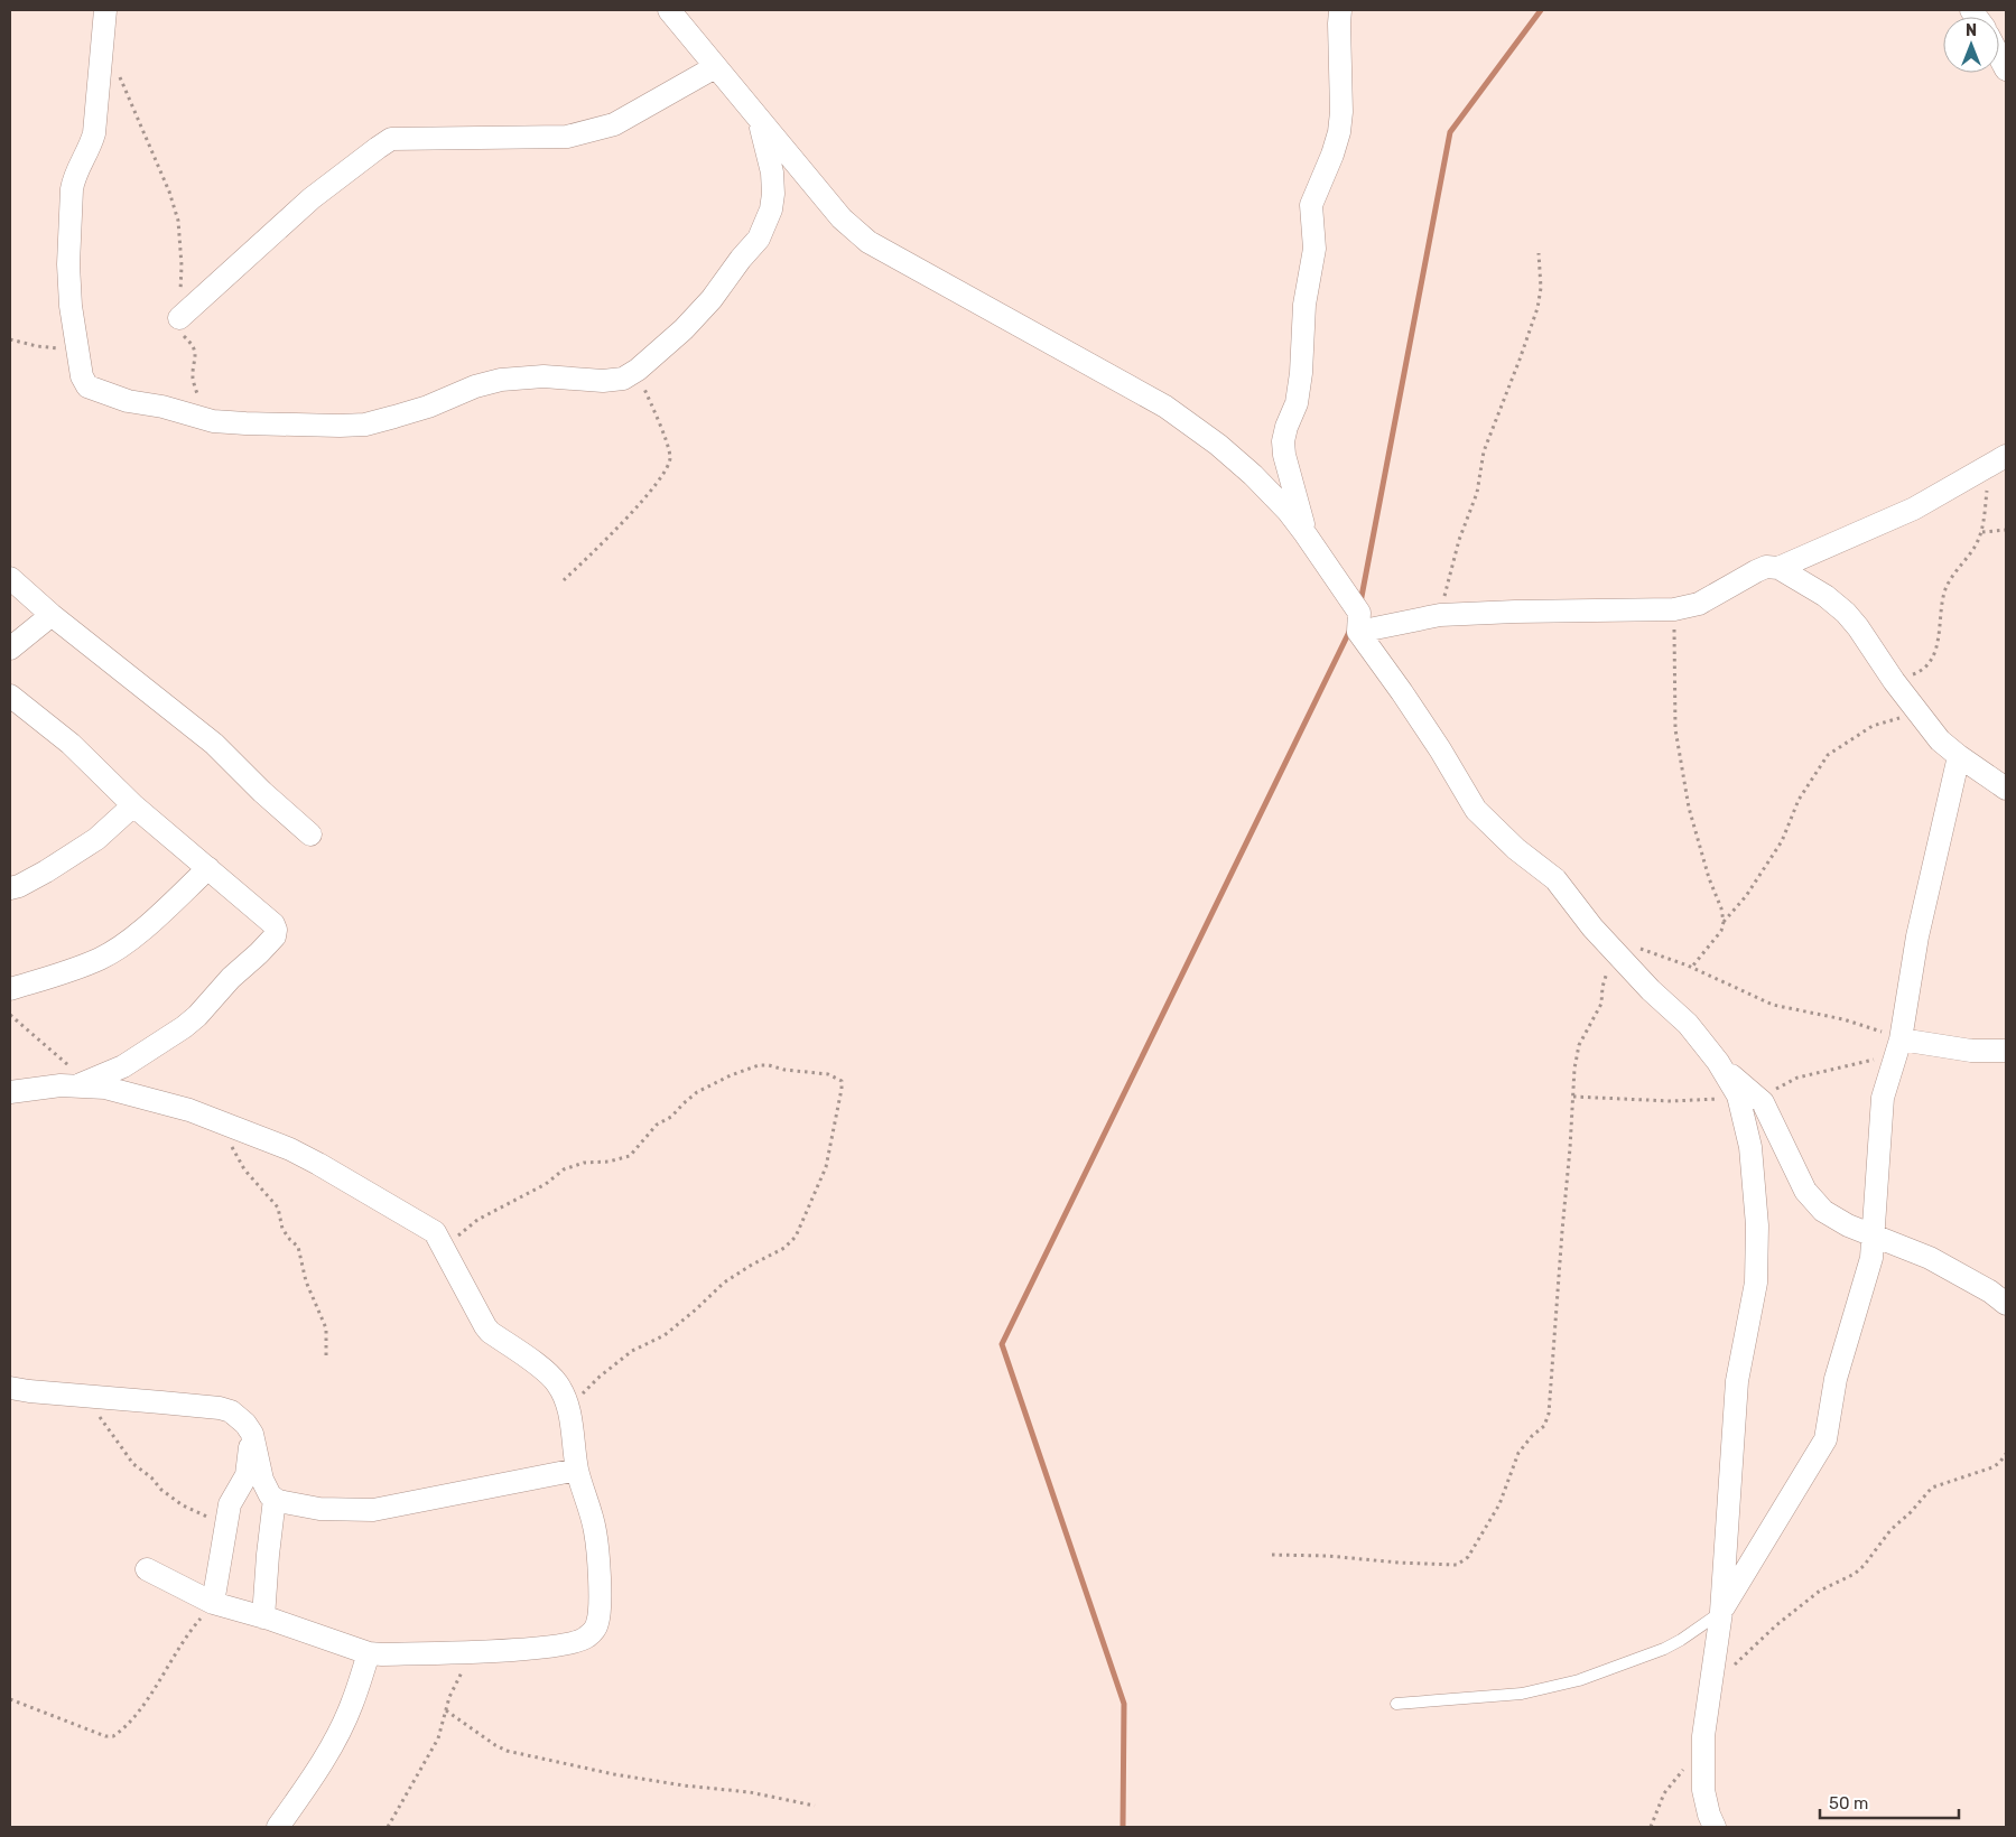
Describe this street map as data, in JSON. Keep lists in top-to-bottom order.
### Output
{
  "scale_bar": "50 m",
  "north": "top"
}
